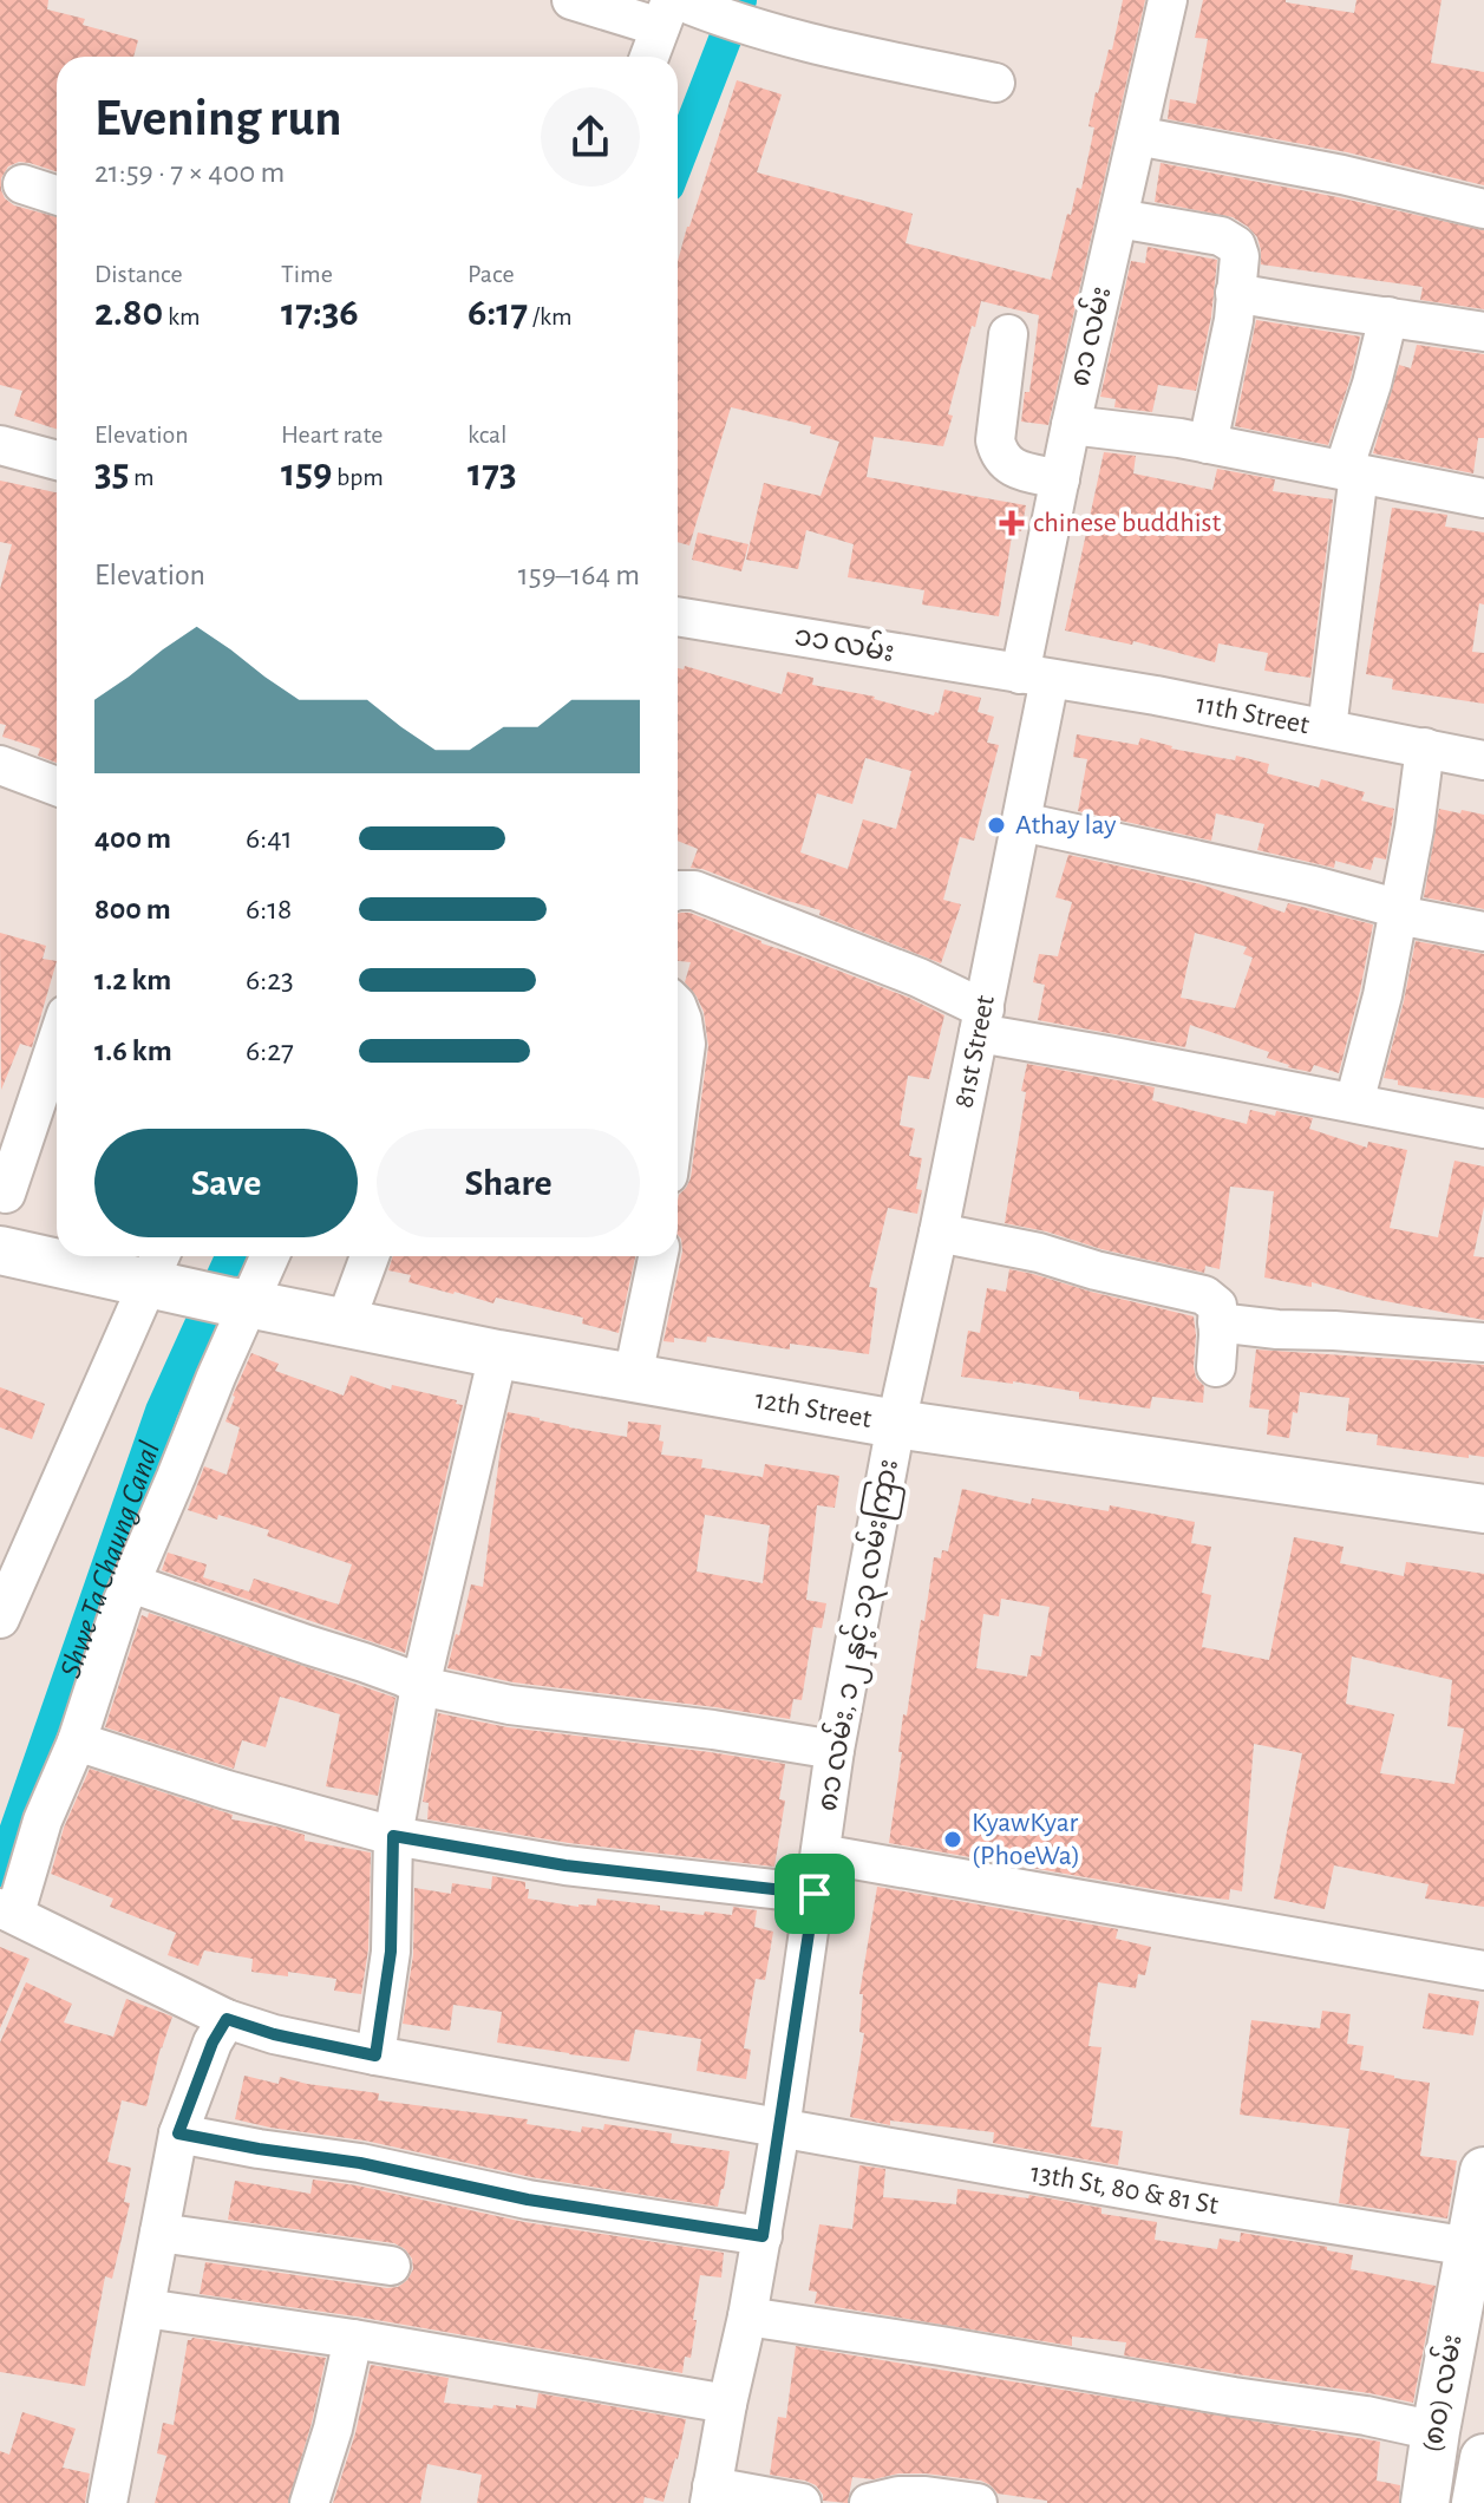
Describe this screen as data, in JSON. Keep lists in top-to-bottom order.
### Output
{
  "streets": {
    "main road": ["12th Street", "(၈၀) လမ်း"],
    "street": [
      "၈၁ လမ်း",
      "၁၁ လမ်း",
      "11th Street",
      "81st Street",
      "၈၁ လမ်း, ၁၂ နှင့် ၁၃ လမ်းကြား",
      "13th St, 80 & 81 St"
    ]
  },
  "crossings": [
    ["၈၁ လမ်း", "၁၁ လမ်း"],
    ["၈၁ လမ်း", "11th Street"],
    ["၈၁ လမ်း", "81st Street"],
    ["၁၁ လမ်း", "11th Street"],
    ["၁၁ လမ်း", "81st Street"],
    ["11th Street", "81st Street"],
    ["81st Street", "12th Street"],
    ["81st Street", "၈၁ လမ်း, ၁၂ နှင့် ၁၃ လမ်းကြား"],
    ["12th Street", "၈၁ လမ်း, ၁၂ နှင့် ၁၃ လမ်းကြား"],
    ["၈၁ လမ်း, ၁၂ နှင့် ၁၃ လမ်းကြား", "13th St, 80 & 81 St"],
    ["13th St, 80 & 81 St", "(၈၀) လမ်း"]
  ],
  "water": ["Shwe Ta Chaung Canal"],
  "places": {
    "health": ["chinese buddhist"],
    "other": ["Athay lay", "KyawKyar (PhoeWa)"]
  },
  "page": {
    "heading": ["Evening run", "21:59 · 7 × 400 m"],
    "stats": [
      ["Distance", "2.80 km"],
      ["Time", "17:36"],
      ["Pace", "6:17 /km"],
      ["Elevation", "35 m"],
      ["Heart rate", "159 bpm"],
      ["kcal", "173"]
    ],
    "chart": ["Elevation", "159–164 m"],
    "list": [
      {
        "name": "400 m",
        "note": "6:41"
      },
      {
        "name": "800 m",
        "note": "6:18"
      },
      {
        "name": "1.2 km",
        "note": "6:23"
      },
      {
        "name": "1.6 km",
        "note": "6:27"
      }
    ],
    "buttons": ["Save", "Share"]
  }
}
